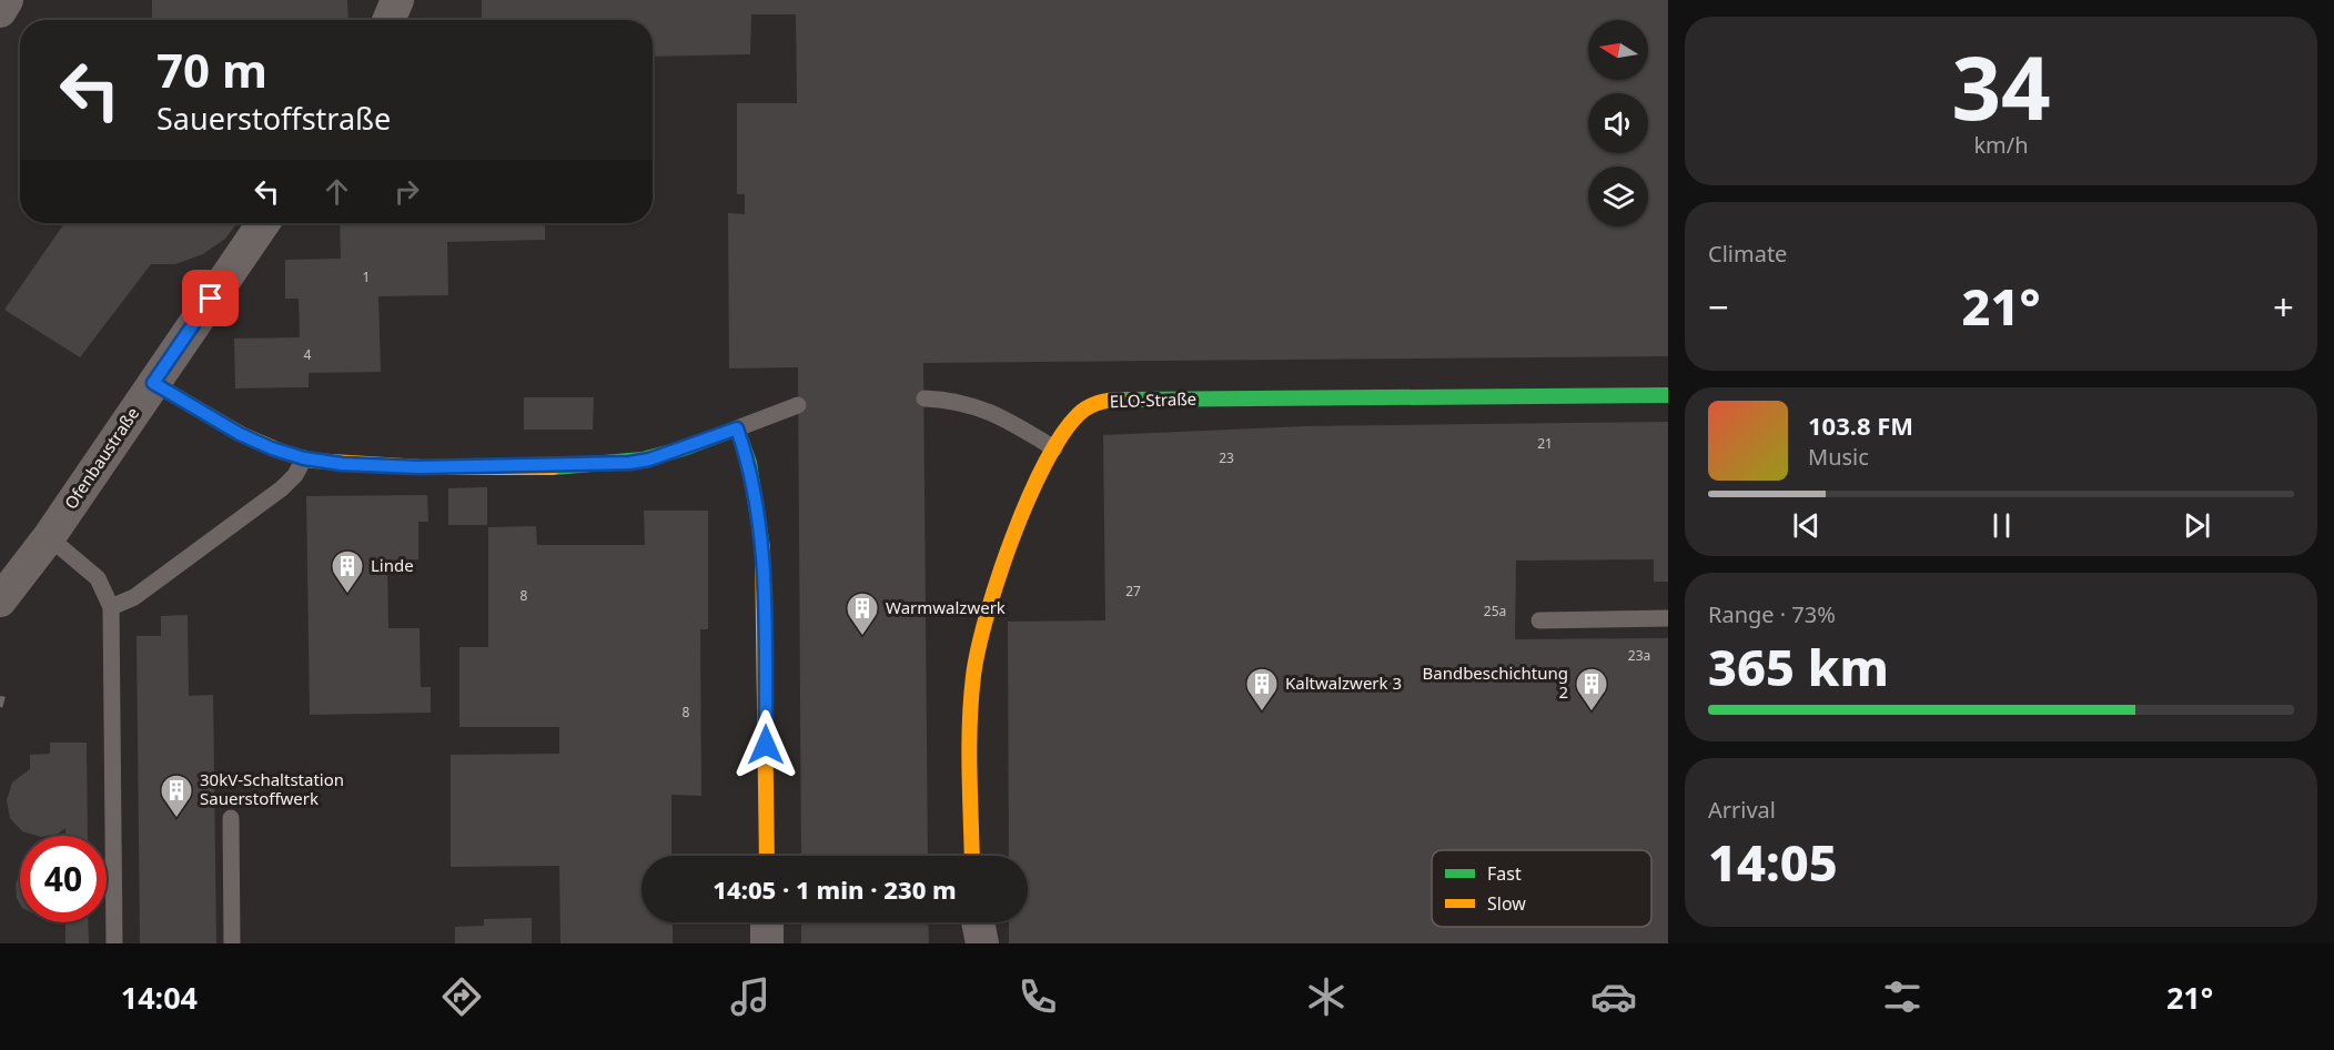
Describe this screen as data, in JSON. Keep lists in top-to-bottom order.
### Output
{
  "streets": {
    "street": ["ELO-Straße", "Ofenbaustraße"]
  },
  "places": {
    "building": [
      "Linde",
      "Warmwalzwerk",
      "Kaltwalzwerk 3",
      "Bandbeschichtung 2",
      "30kV-Schaltstation Sauerstoffwerk"
    ]
  },
  "house_numbers": [
    "1",
    "4",
    "21",
    "23",
    "27",
    "8",
    "25a",
    "23a",
    "8"
  ],
  "legend": ["Fast", "Slow"],
  "north": "left",
  "page": {
    "tile": [
      ["34", "km/h"],
      "Climate",
      ["Range · 73%", "365 km"],
      ["Arrival", "14:05"]
    ],
    "turn": ["70 m", "Sauerstoffstraße"],
    "heat": ["−", "21°", "+"],
    "song": ["103.8 FM", "Music"],
    "limit": "40",
    "trip": "14:05 · 1 min · 230 m",
    "tabs": ["14:04", "21°"]
  }
}
